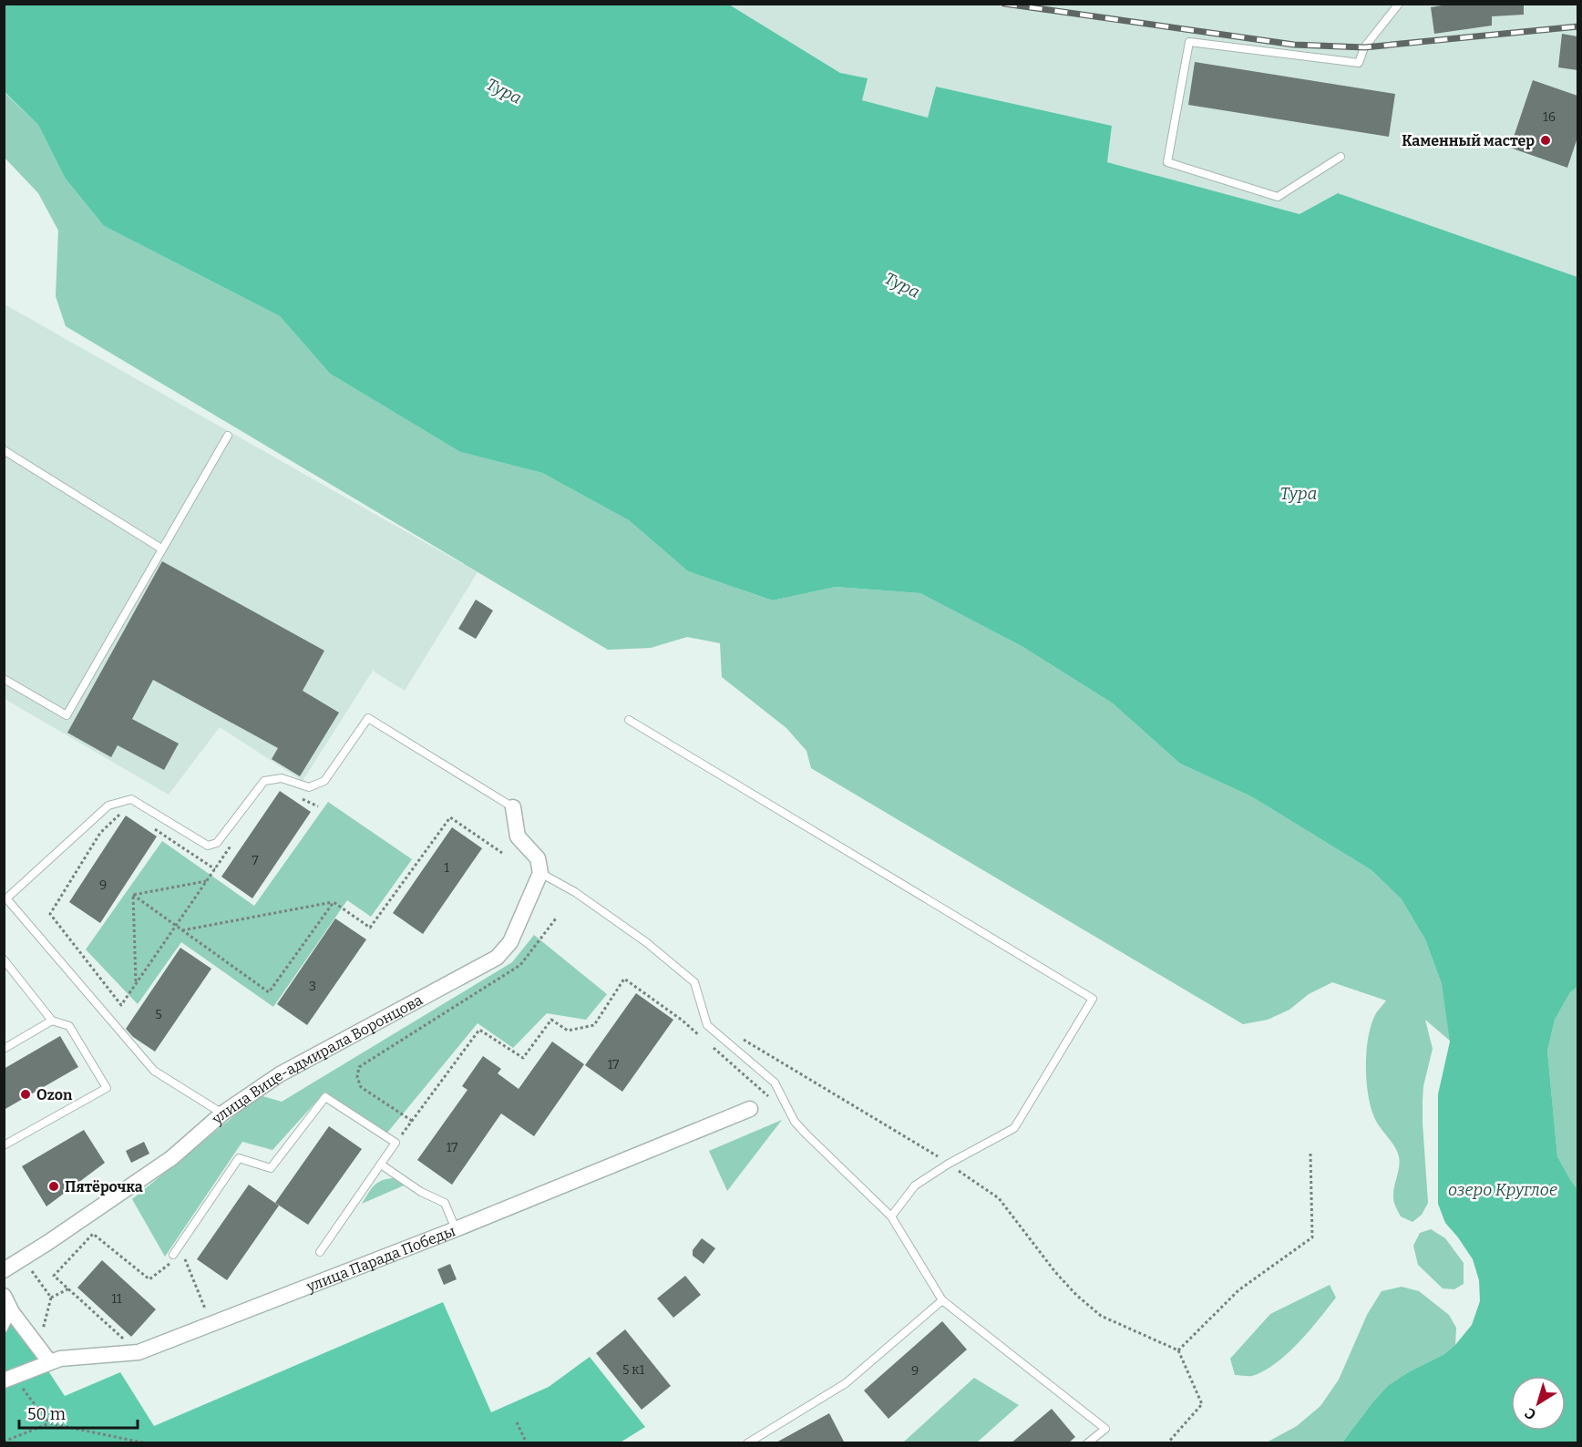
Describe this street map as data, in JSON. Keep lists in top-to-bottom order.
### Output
{
  "streets": {
    "street": ["улица Вице-адмирала Воронцова", "улица Парада Победы"]
  },
  "water": ["Тура", "озеро Круглое"],
  "places": ["Каменный мастер", "Ozon", "Пятёрочка"],
  "house_numbers": [
    "16",
    "7",
    "1",
    "9",
    "3",
    "5",
    "17",
    "17",
    "11",
    "5 к1",
    "9"
  ],
  "scale_bar": "50 m",
  "north": "bottom left"
}
